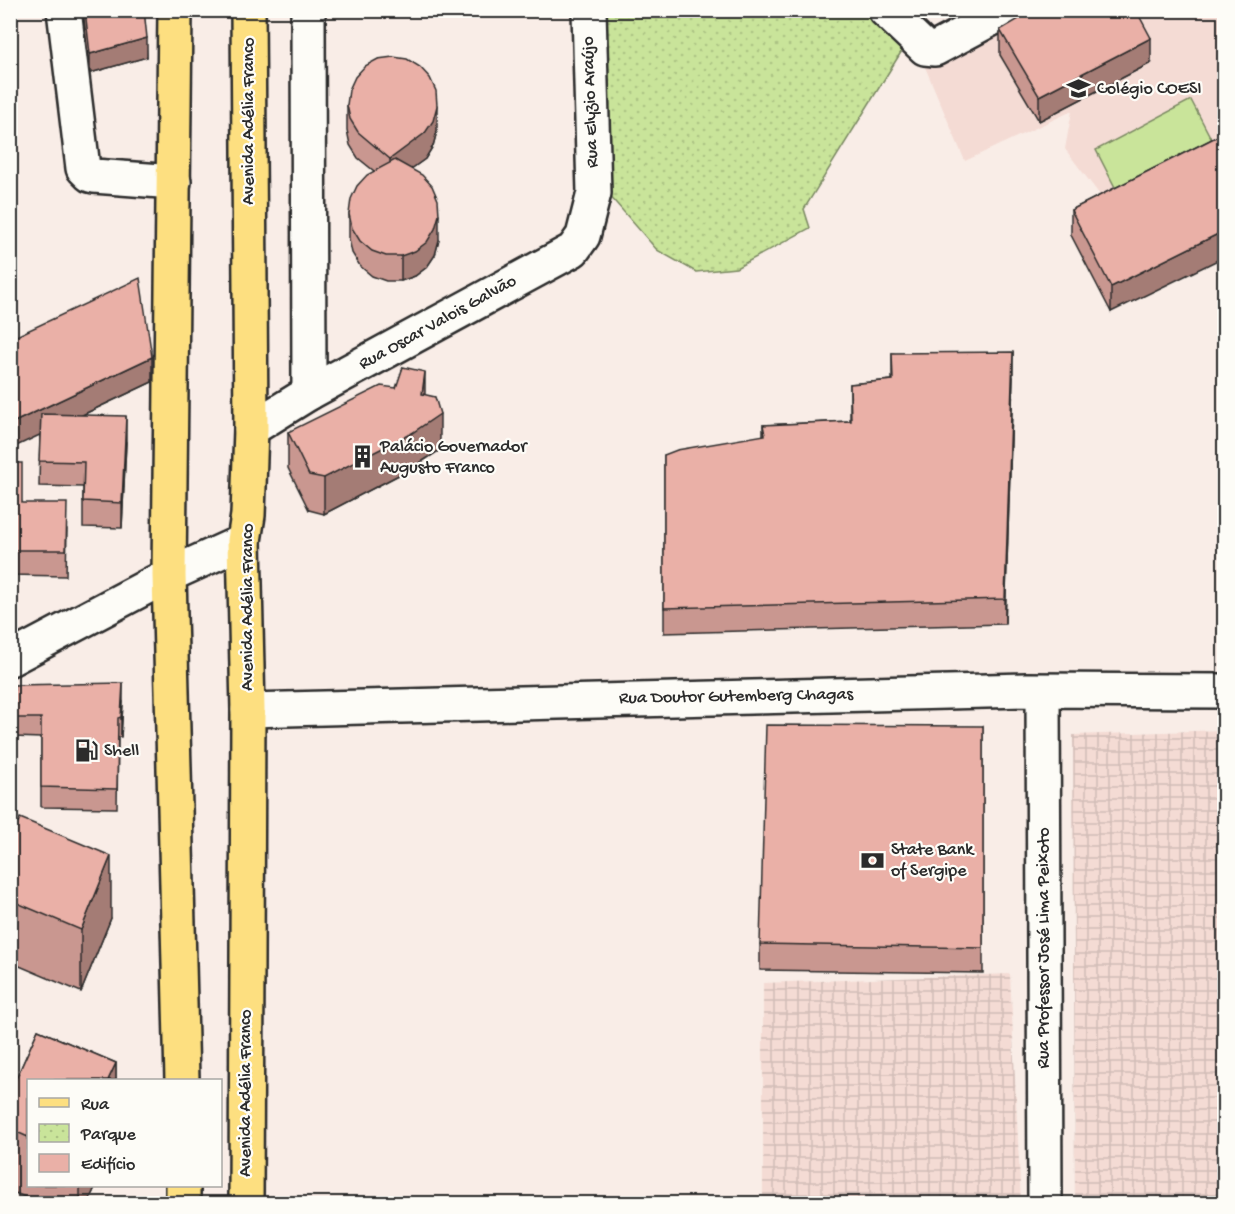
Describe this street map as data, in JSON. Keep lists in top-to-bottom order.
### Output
{
  "streets": {
    "main road": ["Avenida Adélia Franco"],
    "street": [
      "Rua Elyzio Araújo",
      "Rua Oscar Valois Galvão",
      "Rua Doutor Gutemberg Chagas",
      "Rua Professor José Lima Peixoto"
    ]
  },
  "crossings": [
    ["Rua Elyzio Araújo", "Rua Oscar Valois Galvão"],
    ["Avenida Adélia Franco", "Rua Oscar Valois Galvão"],
    ["Avenida Adélia Franco", "Rua Doutor Gutemberg Chagas"],
    ["Rua Doutor Gutemberg Chagas", "Rua Professor José Lima Peixoto"]
  ],
  "places": {
    "school or university": ["Colégio COESI"],
    "building": ["Palácio Governador Augusto Franco"],
    "fuel station": ["Shell"],
    "bank": ["State Bank of Sergipe"]
  },
  "legend": ["Rua", "Parque", "Edifício"]
}
